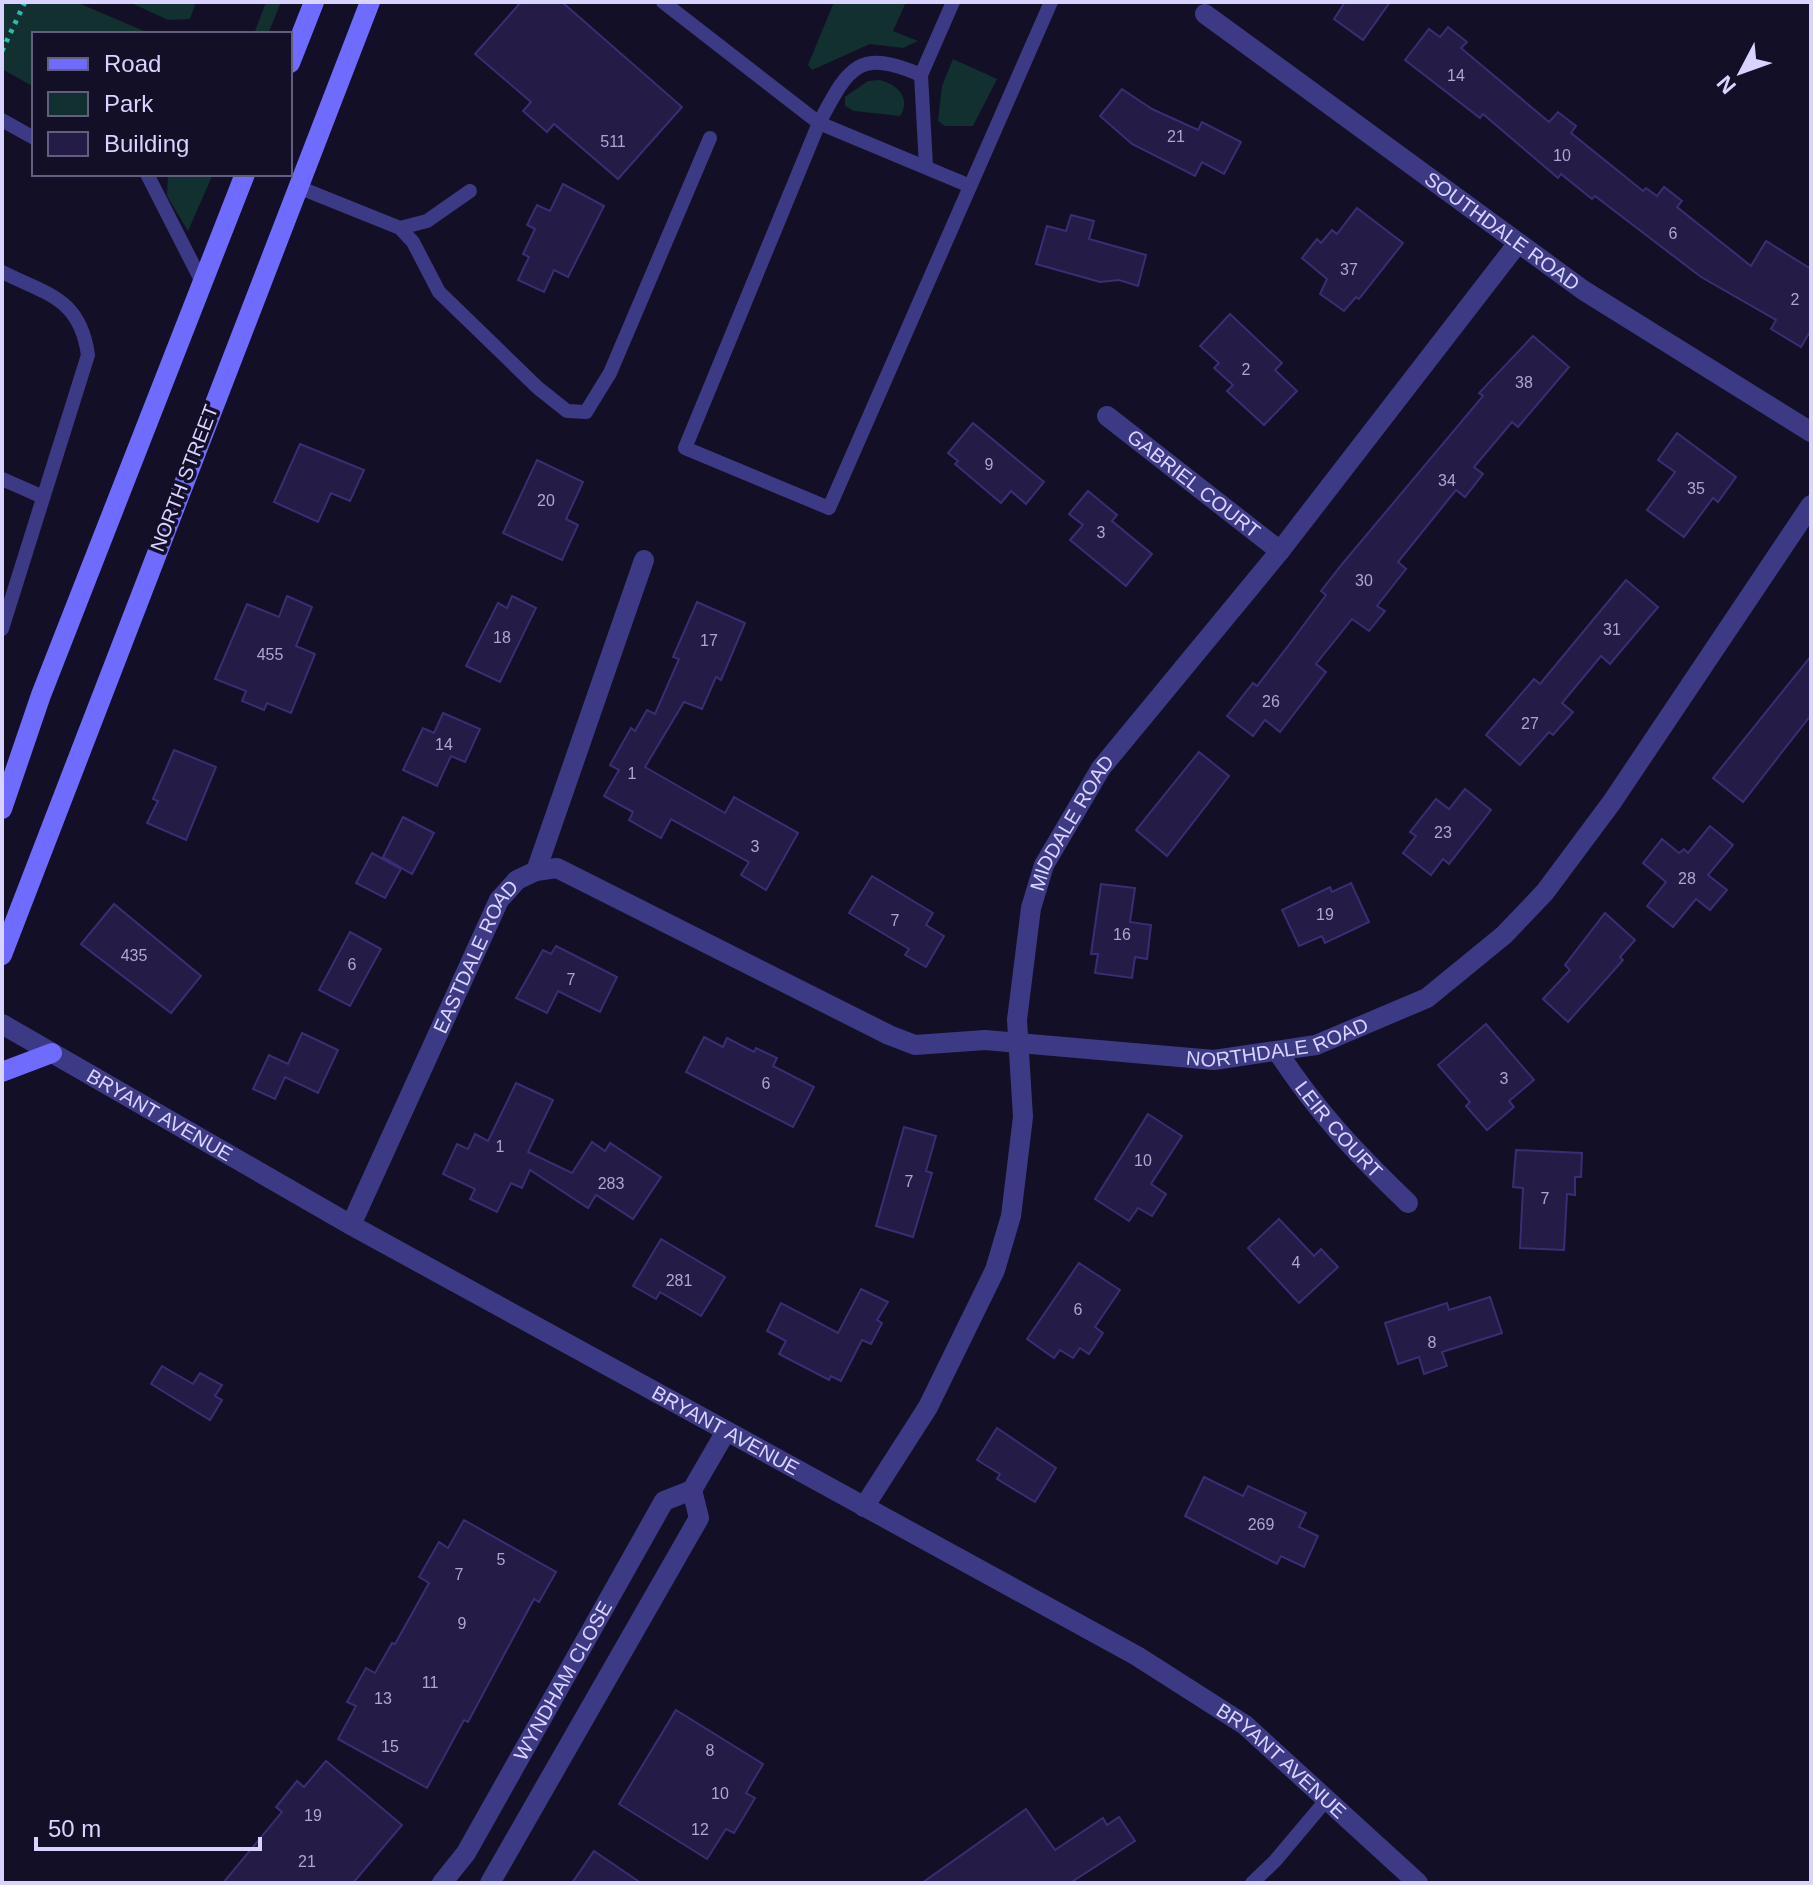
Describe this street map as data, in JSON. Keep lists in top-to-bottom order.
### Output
{
  "streets": {
    "main road": ["NORTH STREET"],
    "street": [
      "SOUTHDALE ROAD",
      "GABRIEL COURT",
      "MIDDALE ROAD",
      "EASTDALE ROAD",
      "NORTHDALE ROAD",
      "BRYANT AVENUE",
      "LEIR COURT",
      "WYNDHAM CLOSE"
    ]
  },
  "crossings": [
    ["SOUTHDALE ROAD", "MIDDALE ROAD"],
    ["GABRIEL COURT", "MIDDALE ROAD"],
    ["MIDDALE ROAD", "NORTHDALE ROAD"],
    ["MIDDALE ROAD", "BRYANT AVENUE"],
    ["EASTDALE ROAD", "NORTHDALE ROAD"],
    ["EASTDALE ROAD", "BRYANT AVENUE"],
    ["NORTHDALE ROAD", "LEIR COURT"],
    ["BRYANT AVENUE", "WYNDHAM CLOSE"]
  ],
  "house_numbers": [
    "14",
    "21",
    "511",
    "10",
    "6",
    "37",
    "2",
    "2",
    "38",
    "9",
    "34",
    "35",
    "20",
    "3",
    "30",
    "31",
    "18",
    "17",
    "455",
    "26",
    "27",
    "14",
    "1",
    "23",
    "3",
    "28",
    "19",
    "7",
    "16",
    "435",
    "6",
    "7",
    "3",
    "6",
    "1",
    "10",
    "7",
    "283",
    "7",
    "4",
    "281",
    "6",
    "8",
    "269",
    "5",
    "7",
    "9",
    "11",
    "13",
    "15",
    "8",
    "10",
    "19",
    "12",
    "21"
  ],
  "legend": ["Road", "Park", "Building"],
  "scale_bar": "50 m",
  "north": "bottom left"
}
